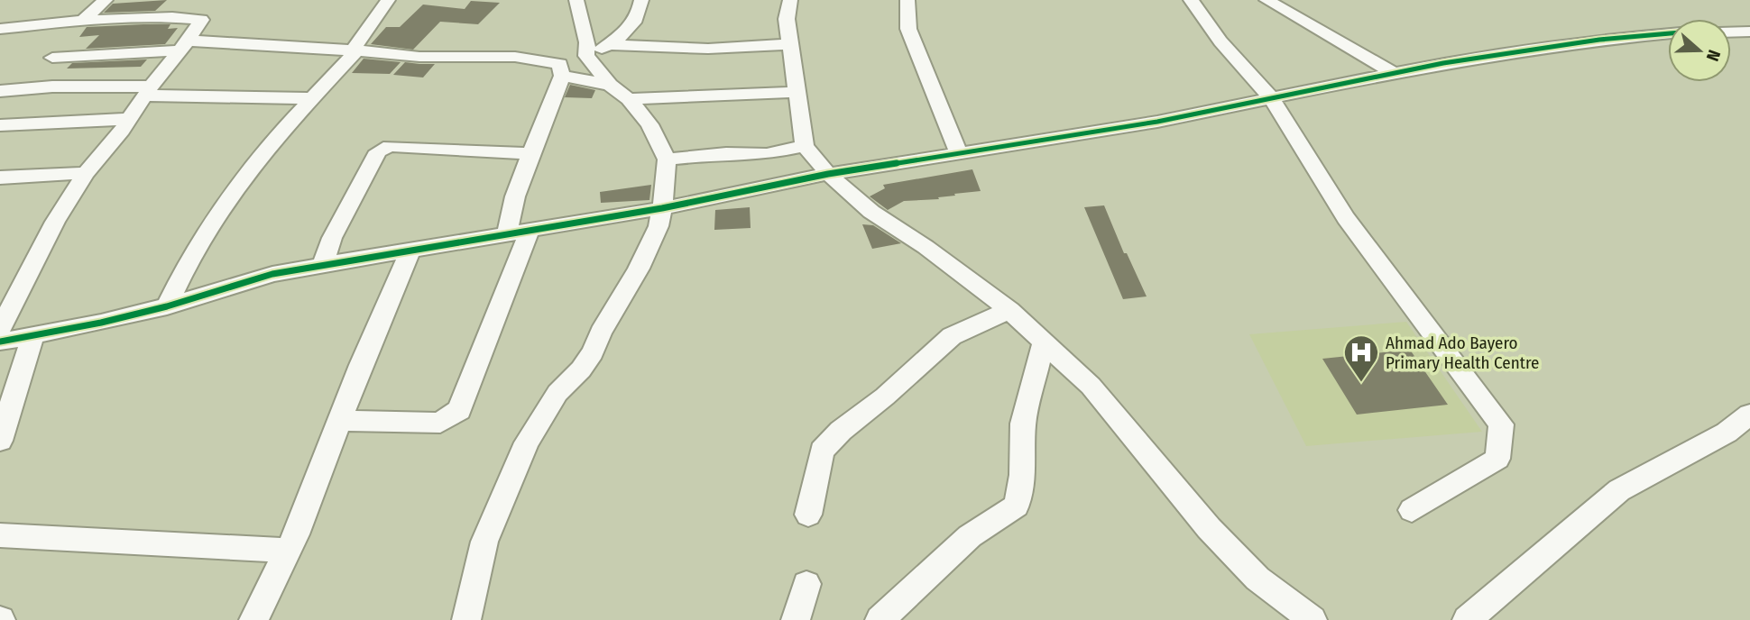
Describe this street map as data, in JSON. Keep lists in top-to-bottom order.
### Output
{
  "places": {
    "hospital": ["Ahmad Ado Bayero Primary Health Centre"]
  },
  "north": "right"
}
